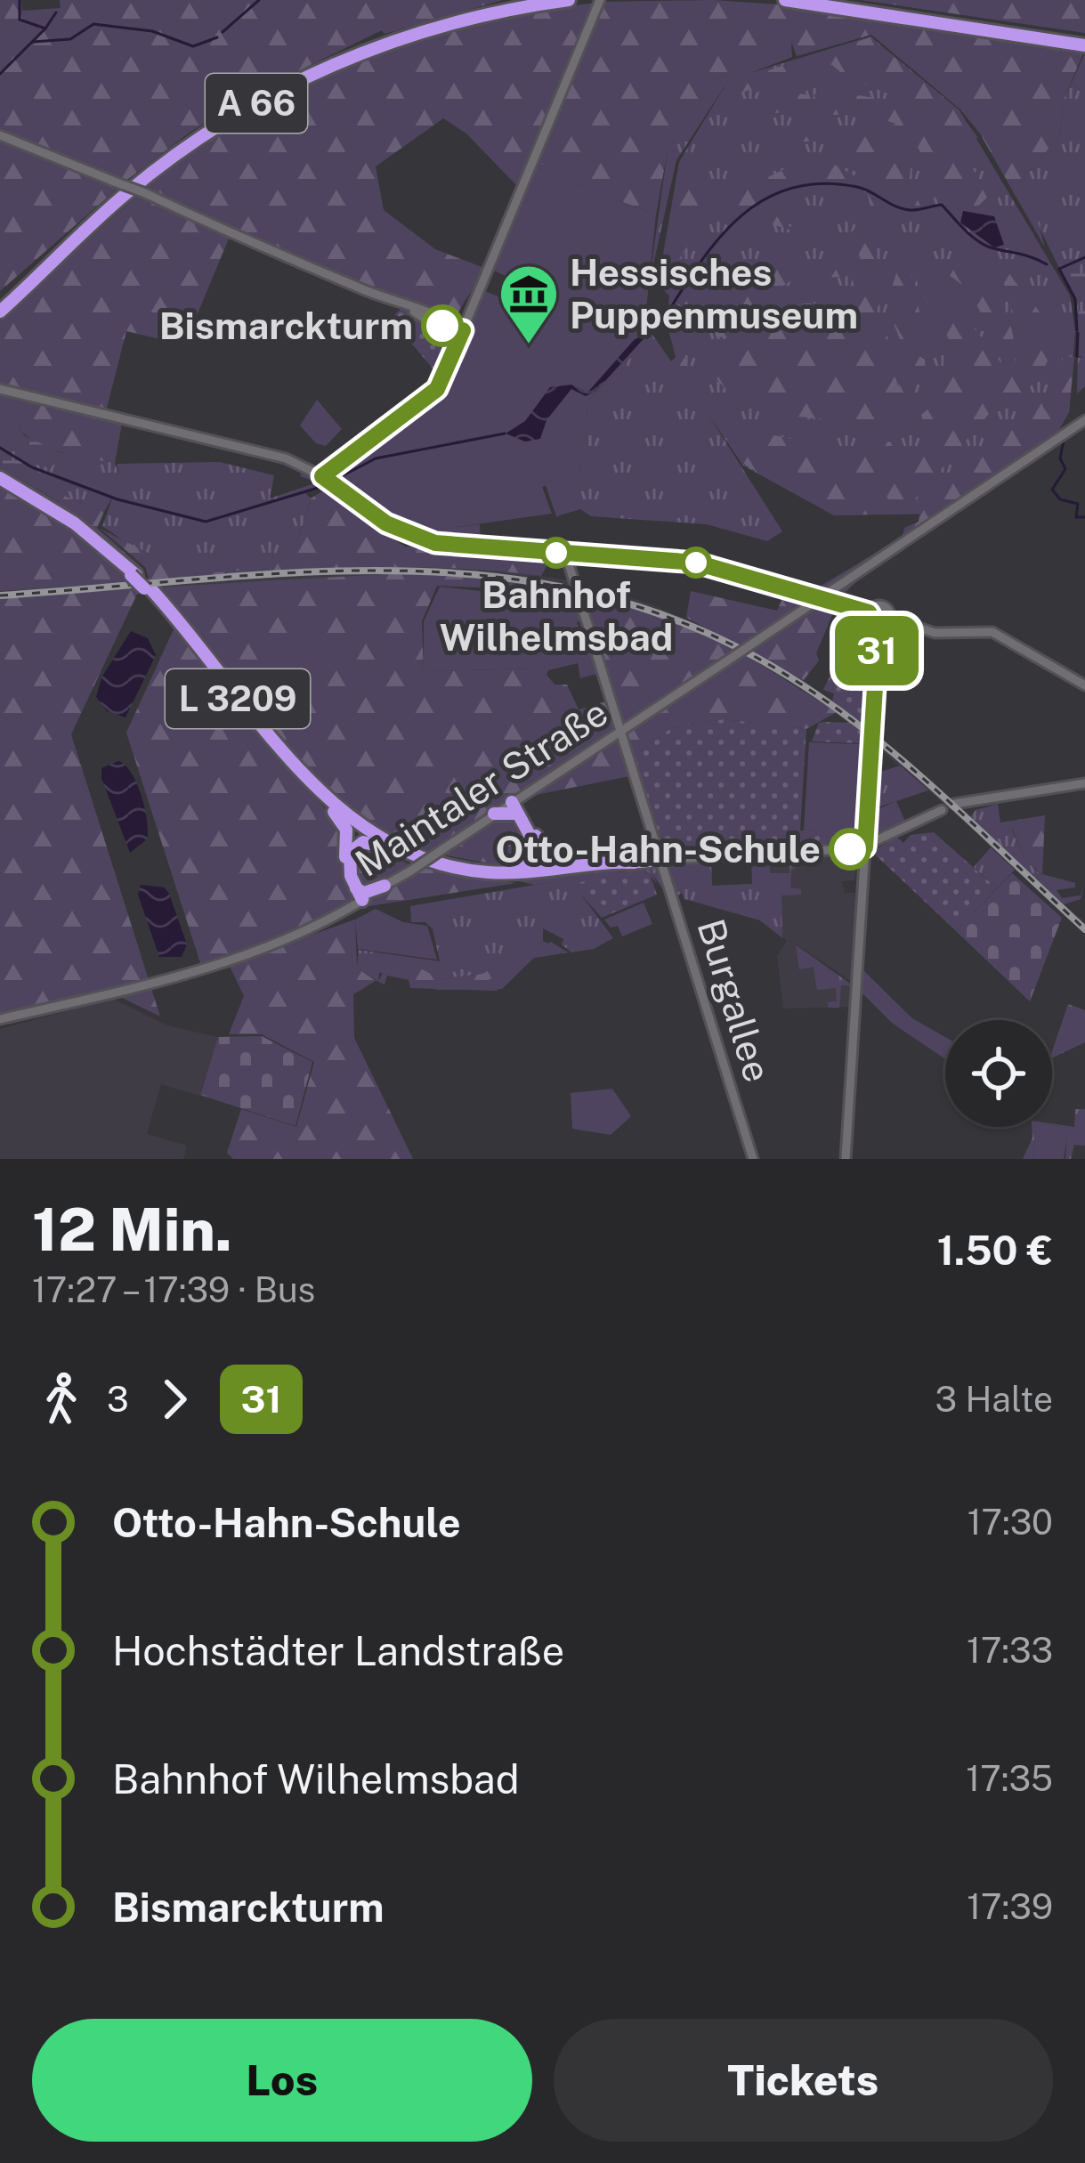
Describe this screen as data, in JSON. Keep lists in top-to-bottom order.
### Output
{
  "streets": {
    "highway": ["A 66", "L 3209"],
    "main road": ["Maintaler Straße", "Burgallee"]
  },
  "crossings": [
    ["L 3209", "Burgallee"],
    ["Maintaler Straße", "Burgallee"]
  ],
  "places": {
    "other": ["Bismarckturm", "Bahnhof Wilhelmsbad", "Otto-Hahn-Schule"],
    "museum": ["Hessisches Puppenmuseum"]
  },
  "lines": ["bus line 31"],
  "page": {
    "on_map": "31",
    "heading": ["12 Min.", "17:27 – 17:39 · Bus", "1.50 €"],
    "legs": ["3", "31", "3 Halte"],
    "list": [
      {
        "name": "Otto-Hahn-Schule",
        "value": "17:30"
      },
      {
        "name": "Hochstädter Landstraße",
        "value": "17:33"
      },
      {
        "name": "Bahnhof Wilhelmsbad",
        "value": "17:35"
      },
      {
        "name": "Bismarckturm",
        "value": "17:39"
      }
    ],
    "buttons": ["Los", "Tickets"]
  }
}
